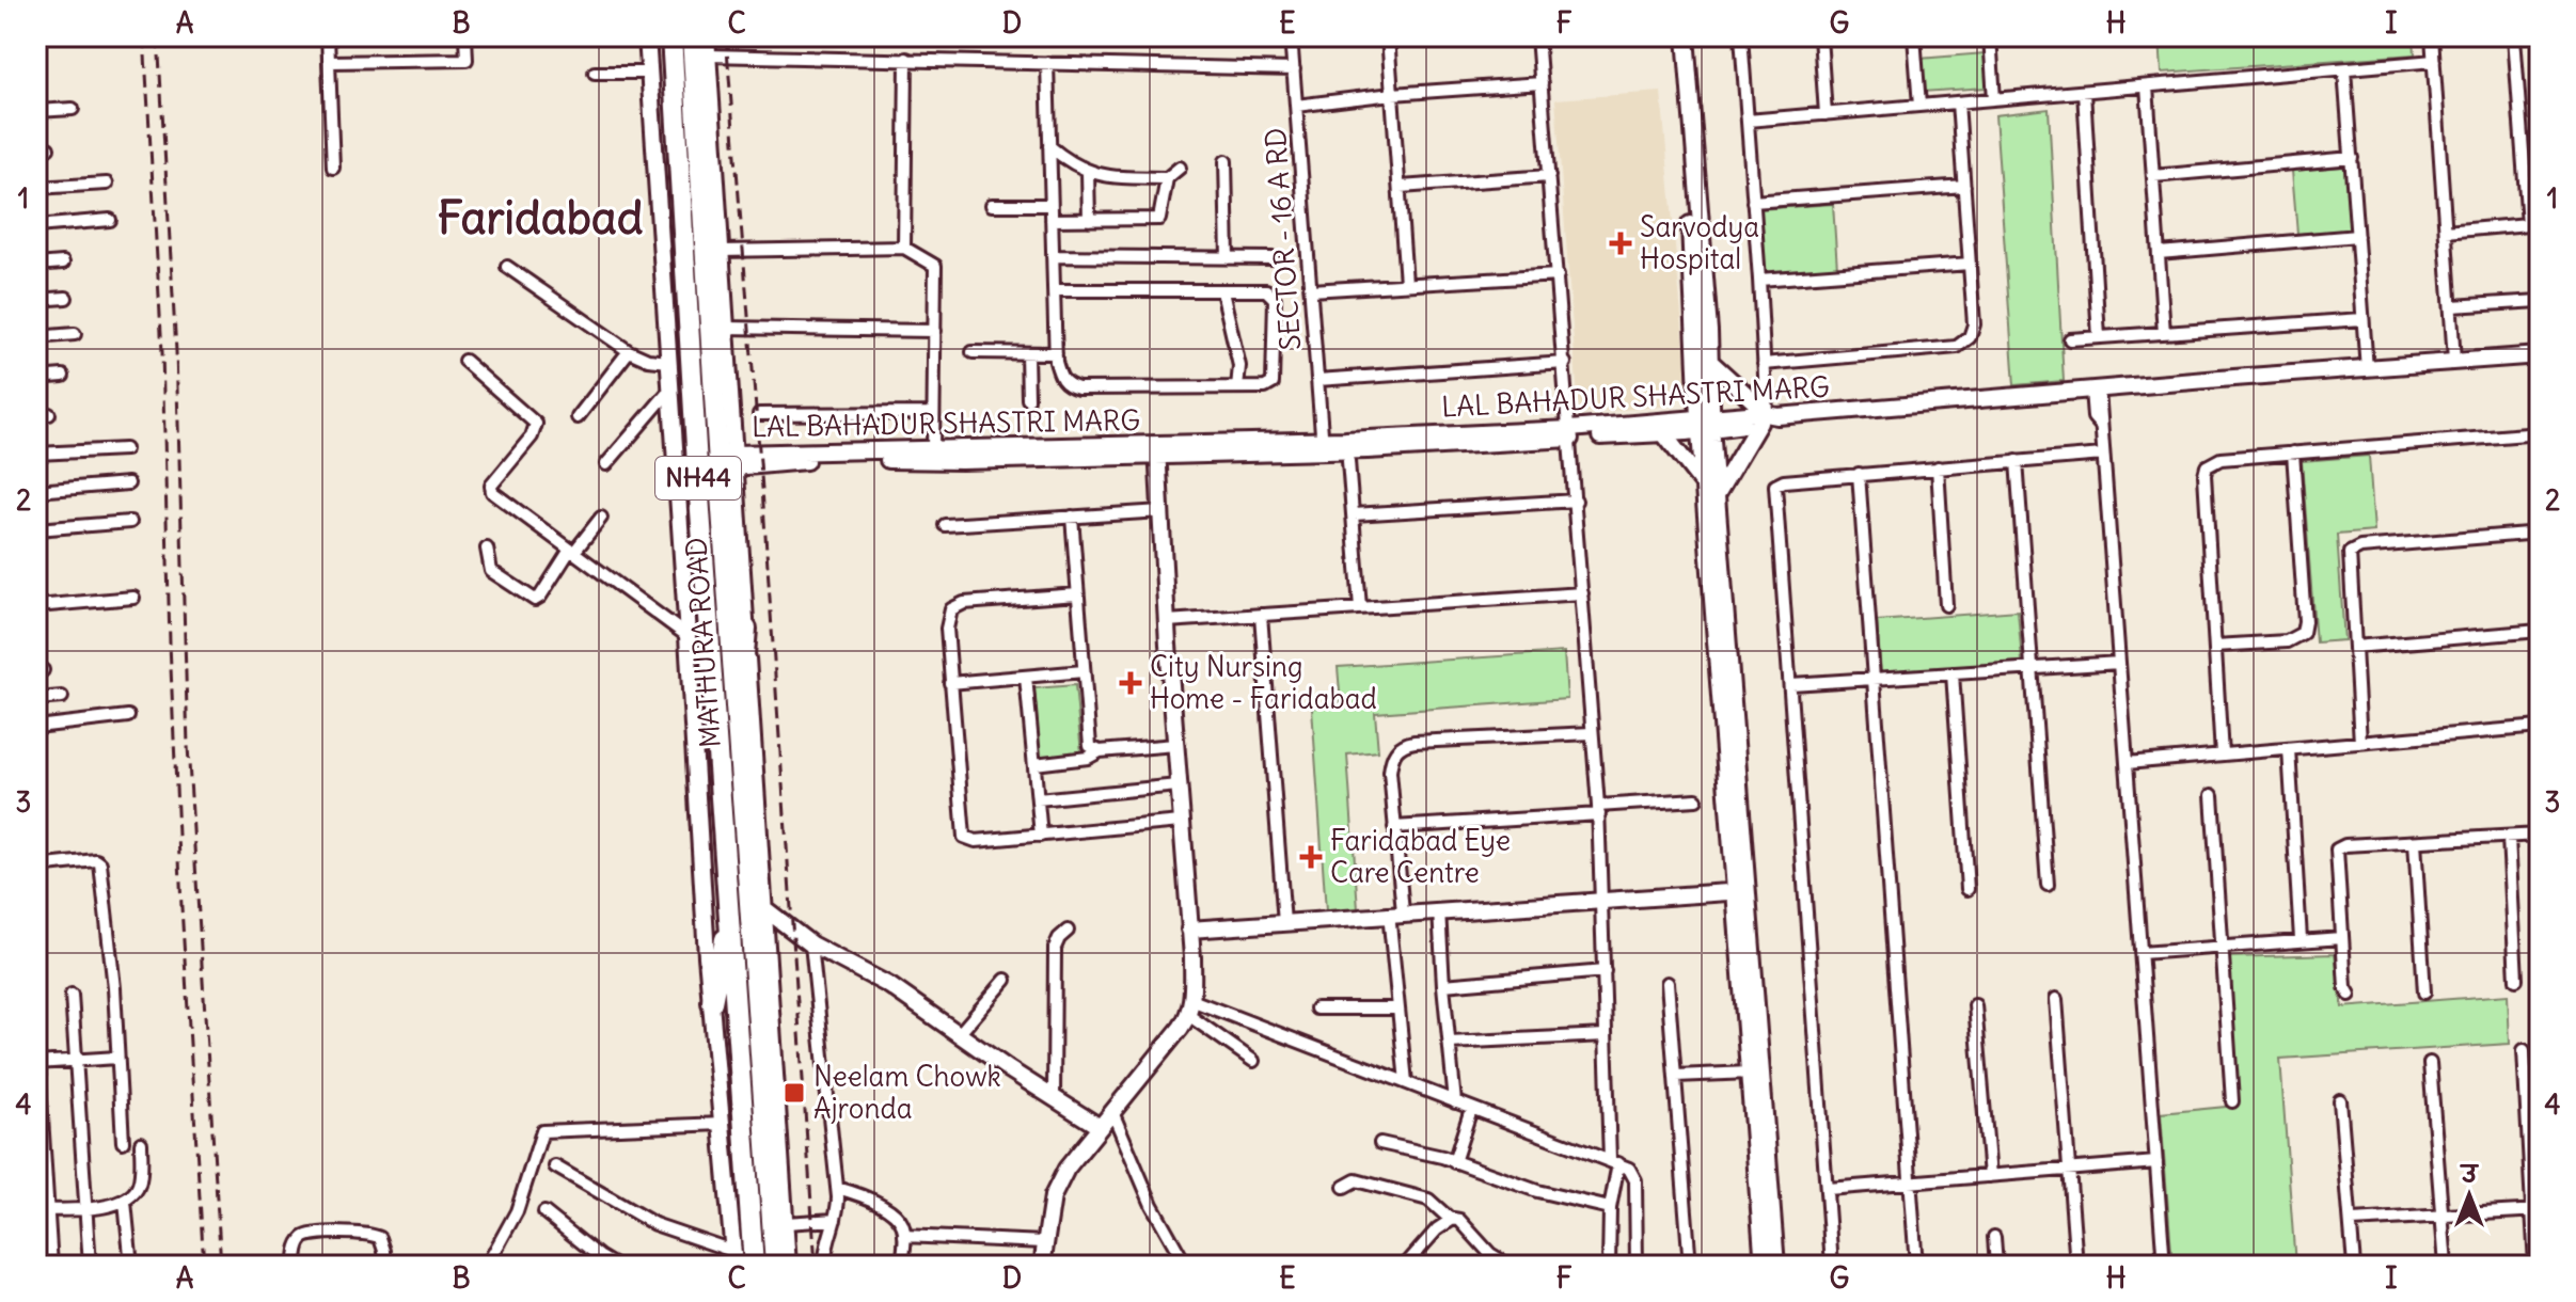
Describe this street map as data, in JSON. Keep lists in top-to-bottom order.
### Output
{
  "streets": {
    "highway": ["NH44", "MATHURA ROAD"],
    "street": ["SECTOR - 16 A RD", "LAL BAHADUR SHASTRI MARG"]
  },
  "crossings": [
    ["SECTOR - 16 A RD", "LAL BAHADUR SHASTRI MARG"],
    ["NH44", "MATHURA ROAD"]
  ],
  "districts": ["Faridabad"],
  "places": {
    "health": ["Sarvodya Hospital", "City Nursing Home - Faridabad", "Faridabad Eye Care Centre"],
    "transit": ["Neelam Chowk Ajronda"]
  },
  "north": "top",
  "grid": {
    "columns": [
      "A",
      "B",
      "C",
      "D",
      "E",
      "F",
      "G",
      "H",
      "I"
    ],
    "rows": [
      "1",
      "2",
      "3",
      "4"
    ]
  }
}
